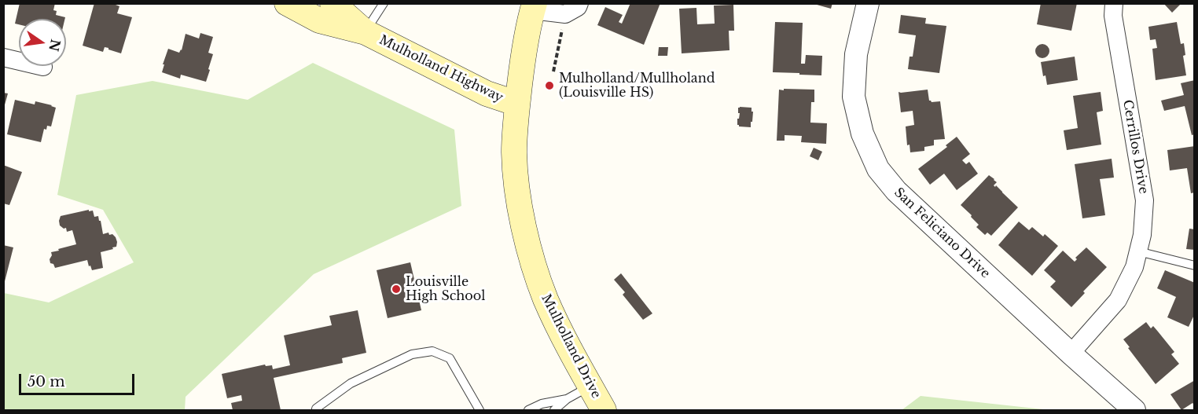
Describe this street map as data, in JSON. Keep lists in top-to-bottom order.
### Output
{
  "streets": {
    "main road": ["Mulholland Highway", "Mulholland Drive"],
    "street": ["Cerrillos Drive", "San Feliciano Drive"]
  },
  "crossings": [
    ["Mulholland Highway", "Mulholland Drive"],
    ["Cerrillos Drive", "San Feliciano Drive"]
  ],
  "places": ["Mulholland/Mullholand (Louisville HS)", "Louisville High School"],
  "scale_bar": "50 m",
  "north": "right"
}
